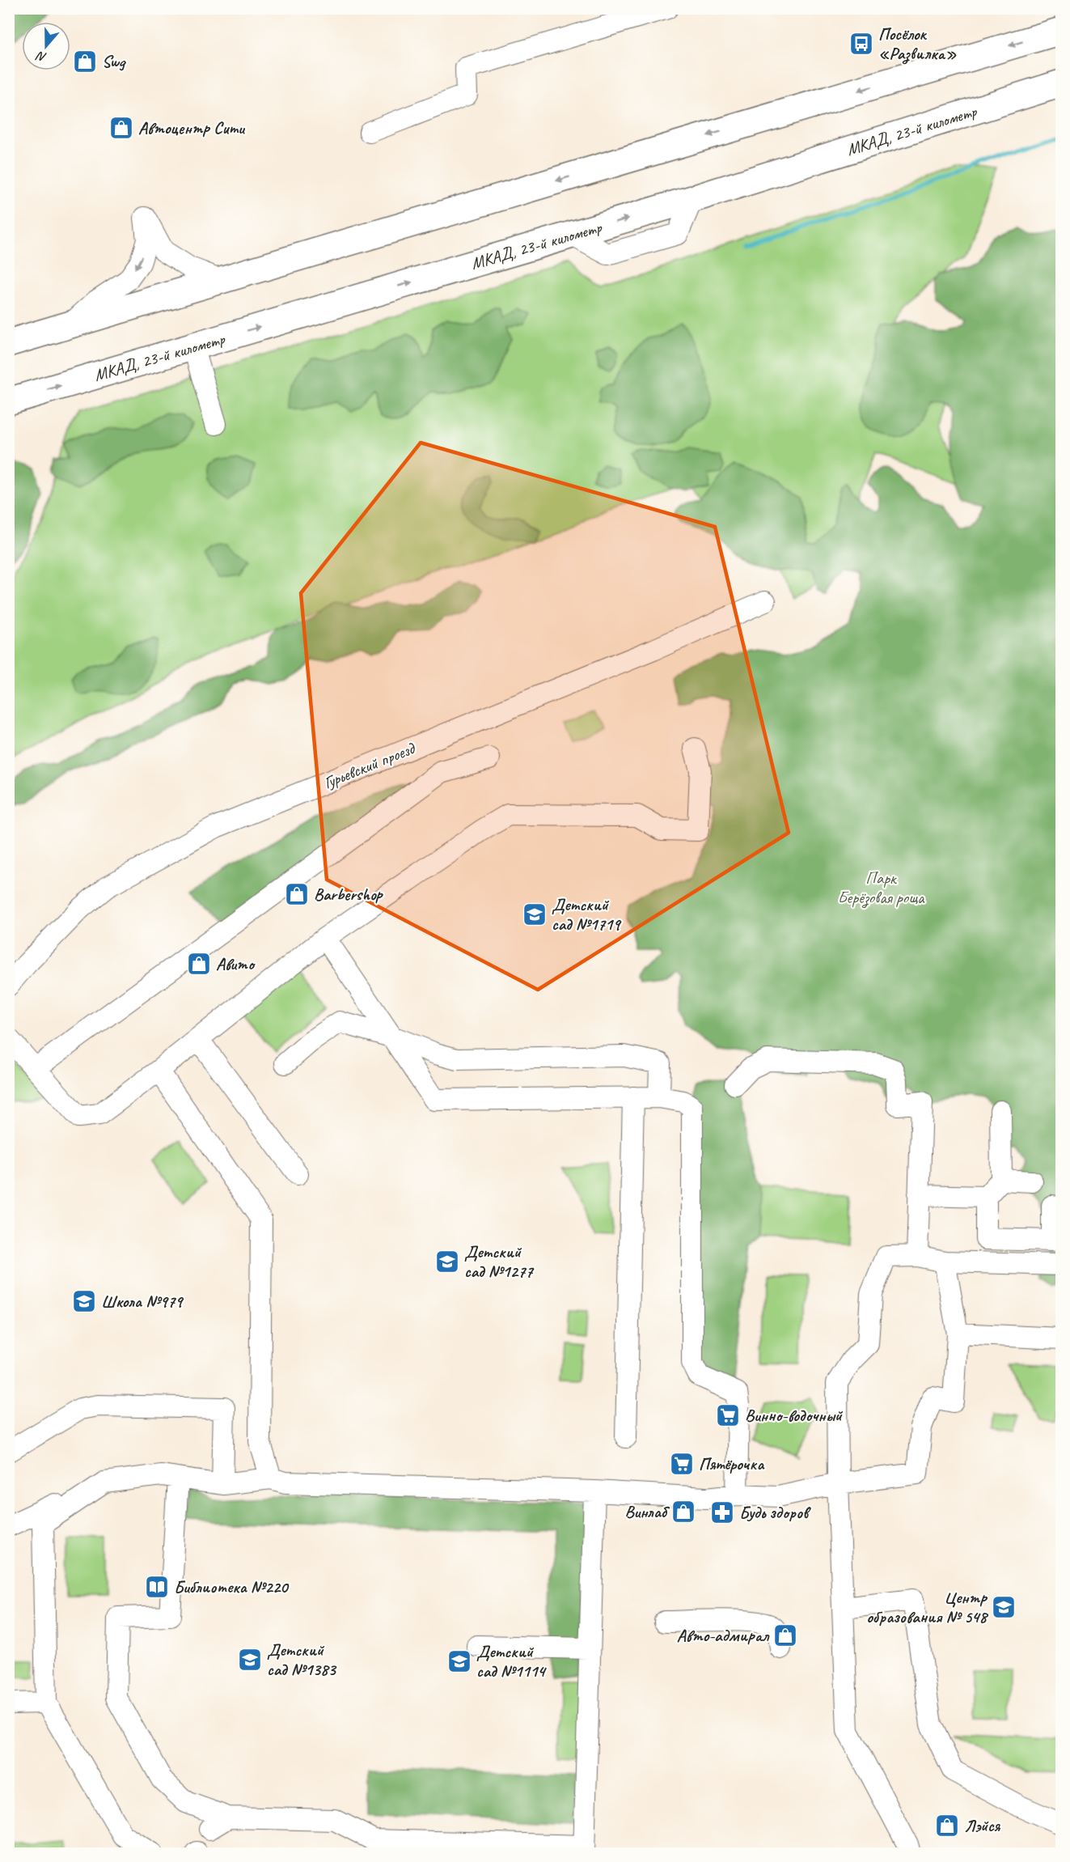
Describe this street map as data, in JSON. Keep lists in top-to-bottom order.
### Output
{
  "streets": {
    "highway": ["МКАД, 23-й километр"],
    "street": ["Гурьевский проезд"]
  },
  "parks": ["Парк Берёзовая роща"],
  "places": {
    "bus stop": ["Посёлок «Развилка»"],
    "shop": [
      "Swg",
      "Автоцентр Сити",
      "Barbershop",
      "Авито",
      "Винлаб",
      "Авто-адмирал",
      "Лэйся"
    ],
    "school or university": [
      "Детский сад №1719",
      "Детский сад №1277",
      "Школа №979",
      "Центр образования № 548",
      "Детский сад №1383",
      "Детский сад №1114"
    ],
    "supermarket": ["Винно-водочный", "Пятёрочка"],
    "pharmacy": ["Будь здоров"],
    "library": ["Библиотека №220"]
  },
  "north": "bottom"
}
